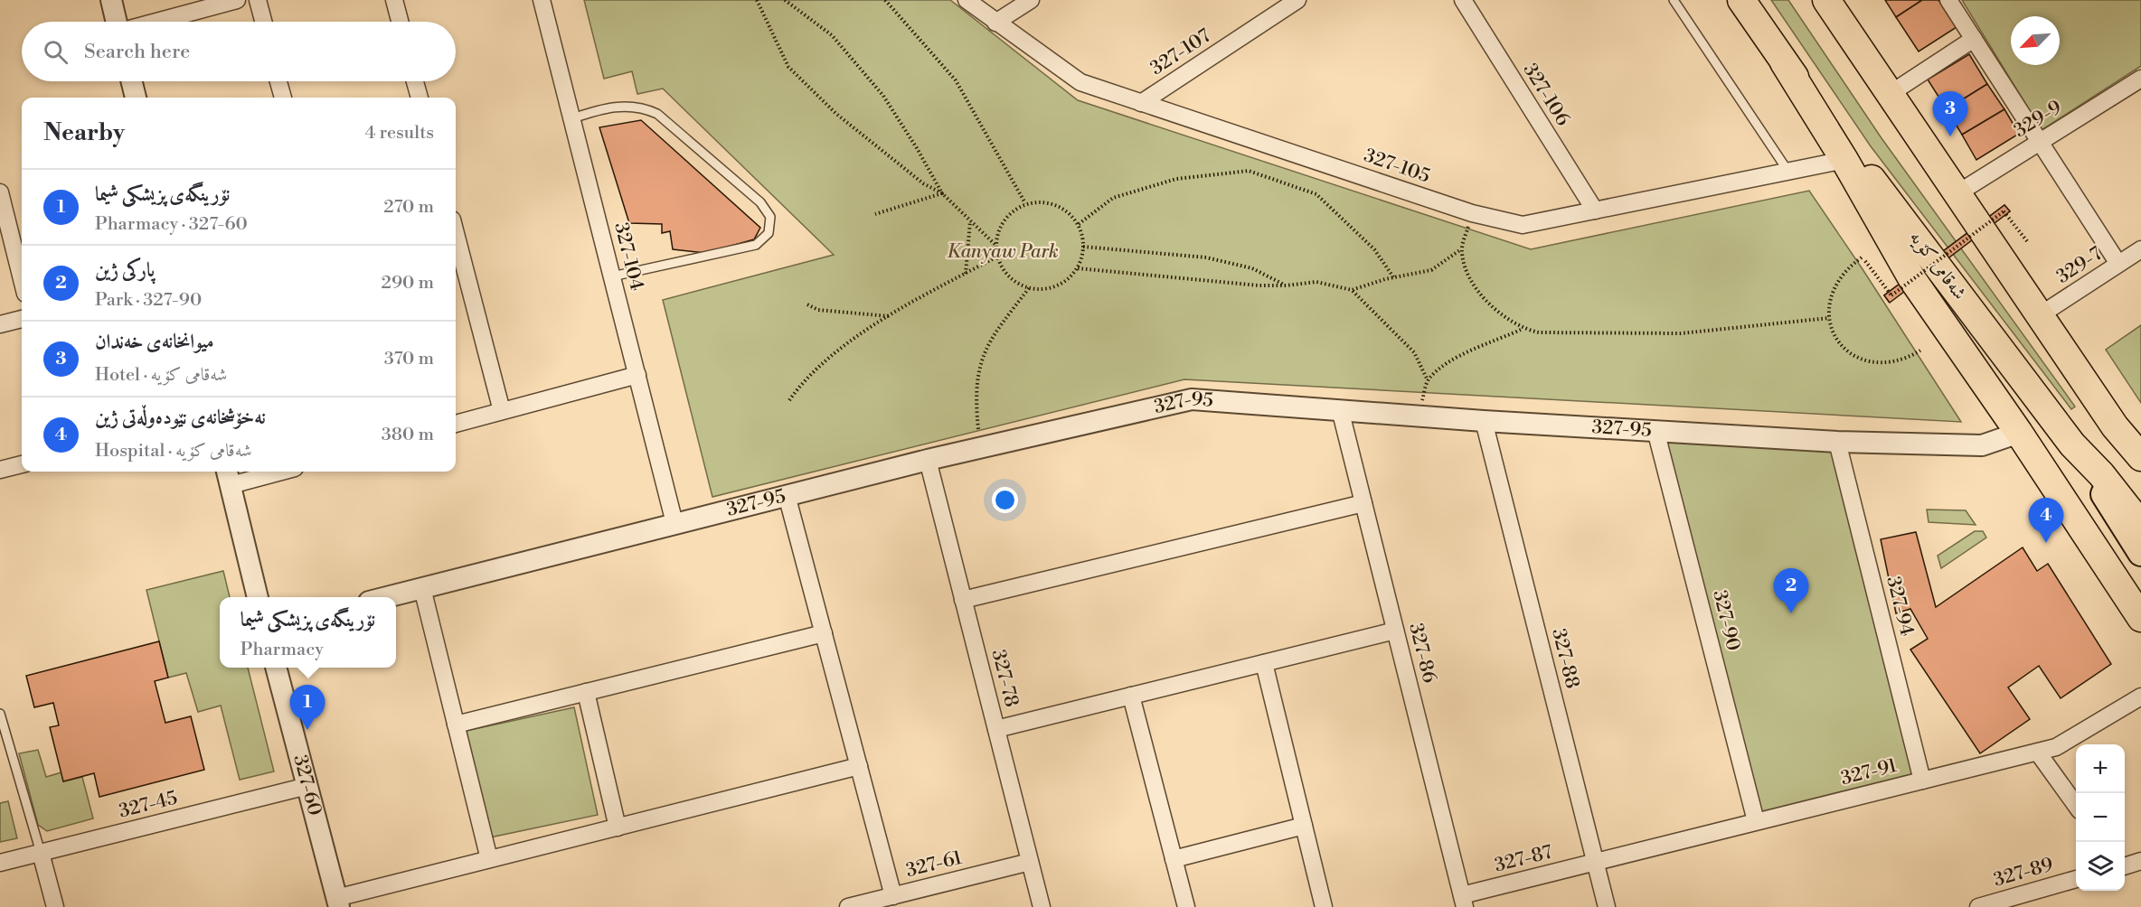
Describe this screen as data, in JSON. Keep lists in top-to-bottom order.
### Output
{
  "streets": {
    "highway": ["شەقامی کۆیە"],
    "street": [
      "327-107",
      "327-106",
      "329-9",
      "327-105",
      "327-104",
      "329-7",
      "327-95",
      "327-94",
      "327-90",
      "327-86",
      "327-88",
      "327-78",
      "327-91",
      "327-60",
      "327-45",
      "327-87",
      "327-61",
      "327-89"
    ]
  },
  "crossings": [
    ["327-107", "327-105"],
    ["327-106", "327-105"],
    ["327-104", "327-95"],
    ["327-95", "327-94"],
    ["327-95", "327-90"],
    ["327-95", "327-86"],
    ["327-95", "327-88"],
    ["327-95", "327-78"],
    ["327-94", "327-91"],
    ["327-90", "327-91"],
    ["327-86", "327-87"],
    ["327-88", "327-91"],
    ["327-88", "327-87"],
    ["327-78", "327-61"],
    ["327-91", "327-87"],
    ["327-60", "327-45"]
  ],
  "parks": ["Kanyaw Park"],
  "north": "bottom left",
  "page": {
    "search": "Search here",
    "pins": [
      "3",
      "4",
      "2",
      "1"
    ],
    "heading": ["Nearby", "4 results"],
    "list": [
      {
        "mark": "1",
        "name": "نۆرینگەی پزیشکی شیما",
        "note": "Pharmacy · 327-60",
        "value": "270 m"
      },
      {
        "mark": "2",
        "name": "پارکی ژین",
        "note": "Park · 327-90",
        "value": "290 m"
      },
      {
        "mark": "3",
        "name": "میوانخانەی خەندان",
        "note": "Hotel · شەقامی کۆیە",
        "value": "370 m"
      },
      {
        "mark": "4",
        "name": "نەخۆشخانەی نێودەوڵەتی ژین",
        "note": "Hospital · شەقامی کۆیە",
        "value": "380 m"
      }
    ],
    "popup": ["نۆرینگەی پزیشکی شیما", "Pharmacy"],
    "map_buttons": ["+", "−"]
  }
}
